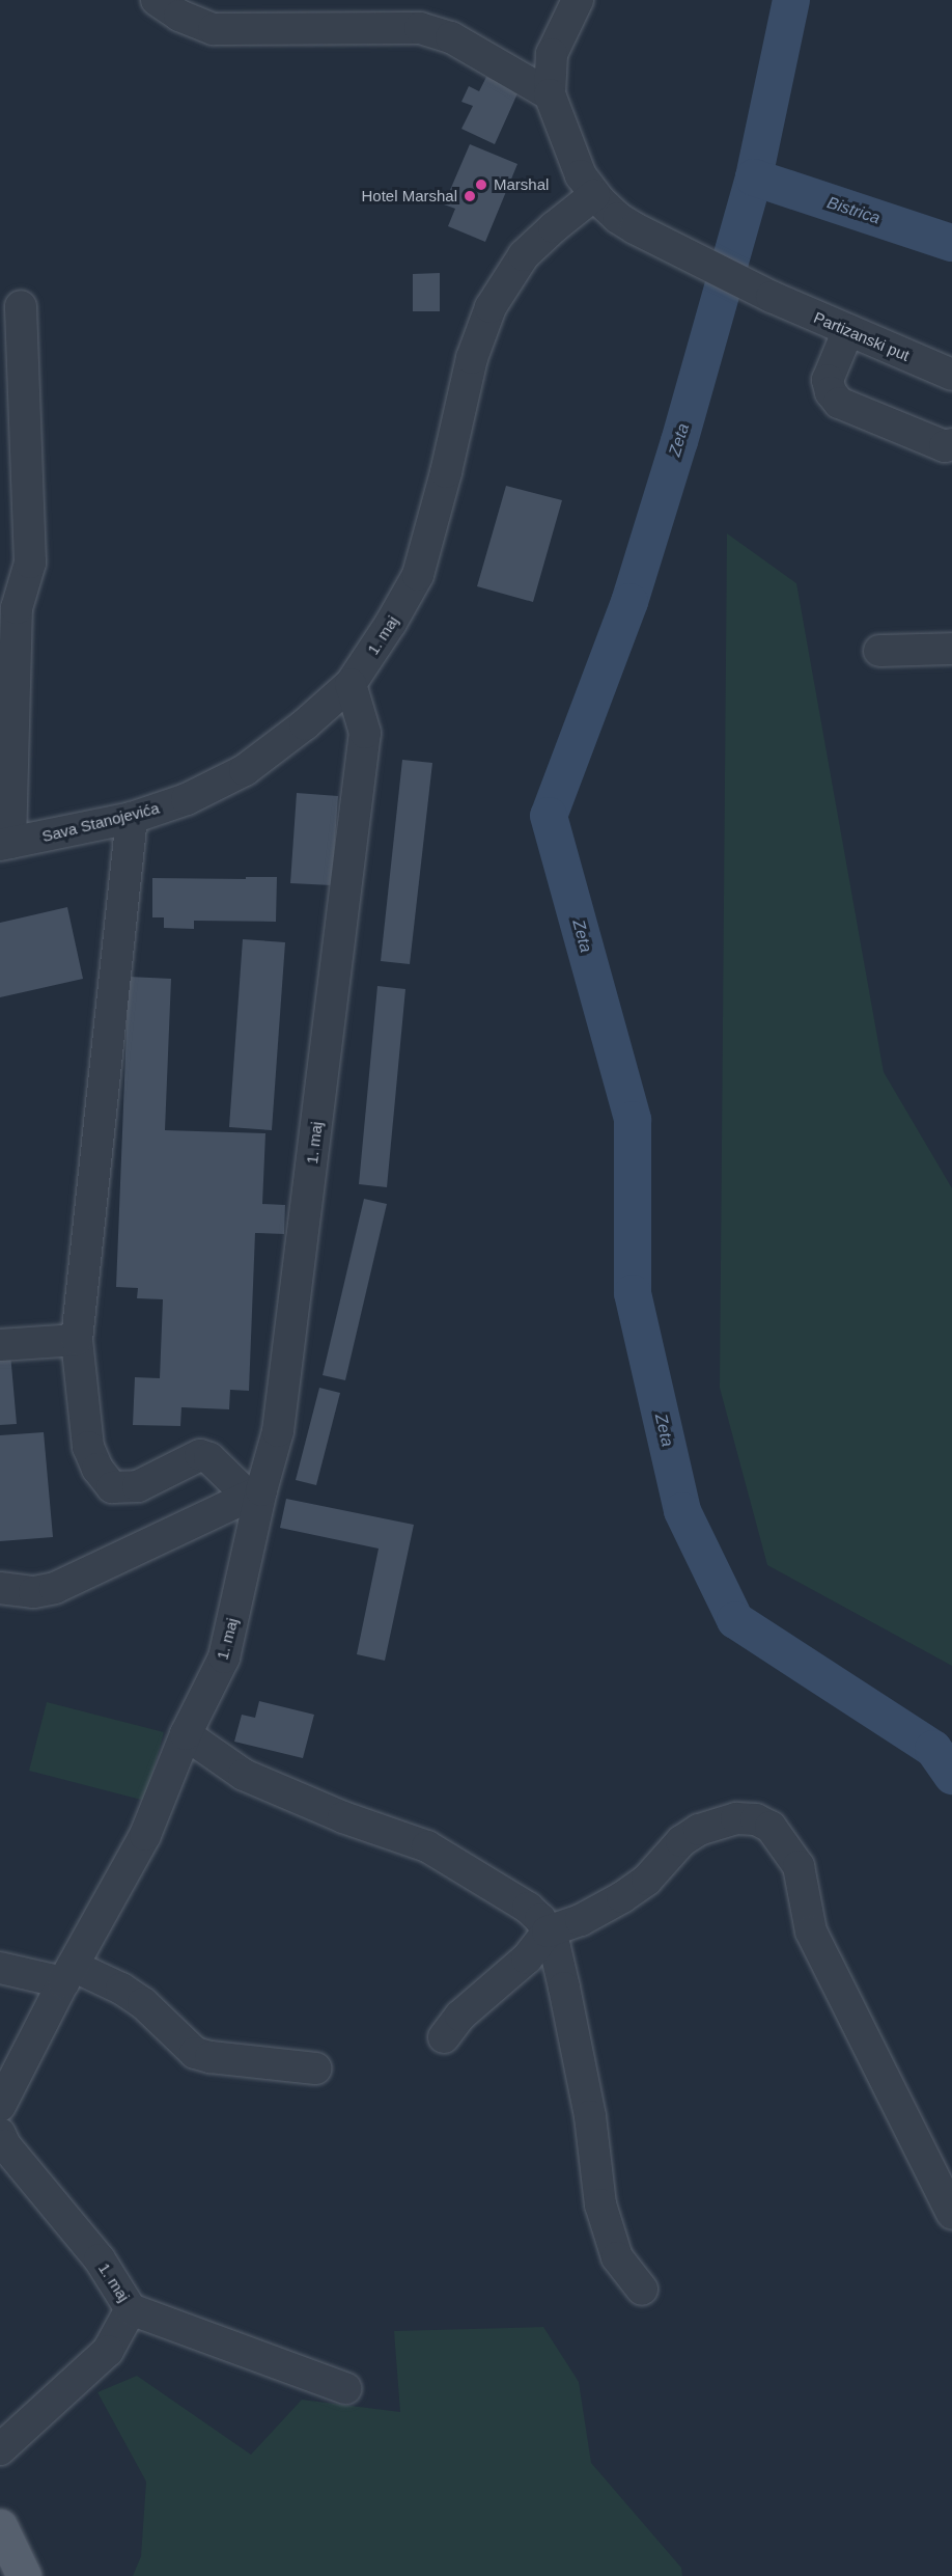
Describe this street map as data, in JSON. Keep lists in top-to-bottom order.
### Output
{
  "streets": {
    "street": ["Partizanski put", "1. maj", "Sava Stanojevića"]
  },
  "crossings": [
    ["Partizanski put", "1. maj"],
    ["1. maj", "Sava Stanojevića"]
  ],
  "water": ["Bistrica", "Zeta"],
  "places": ["Marshal", "Hotel Marshal"]
}
